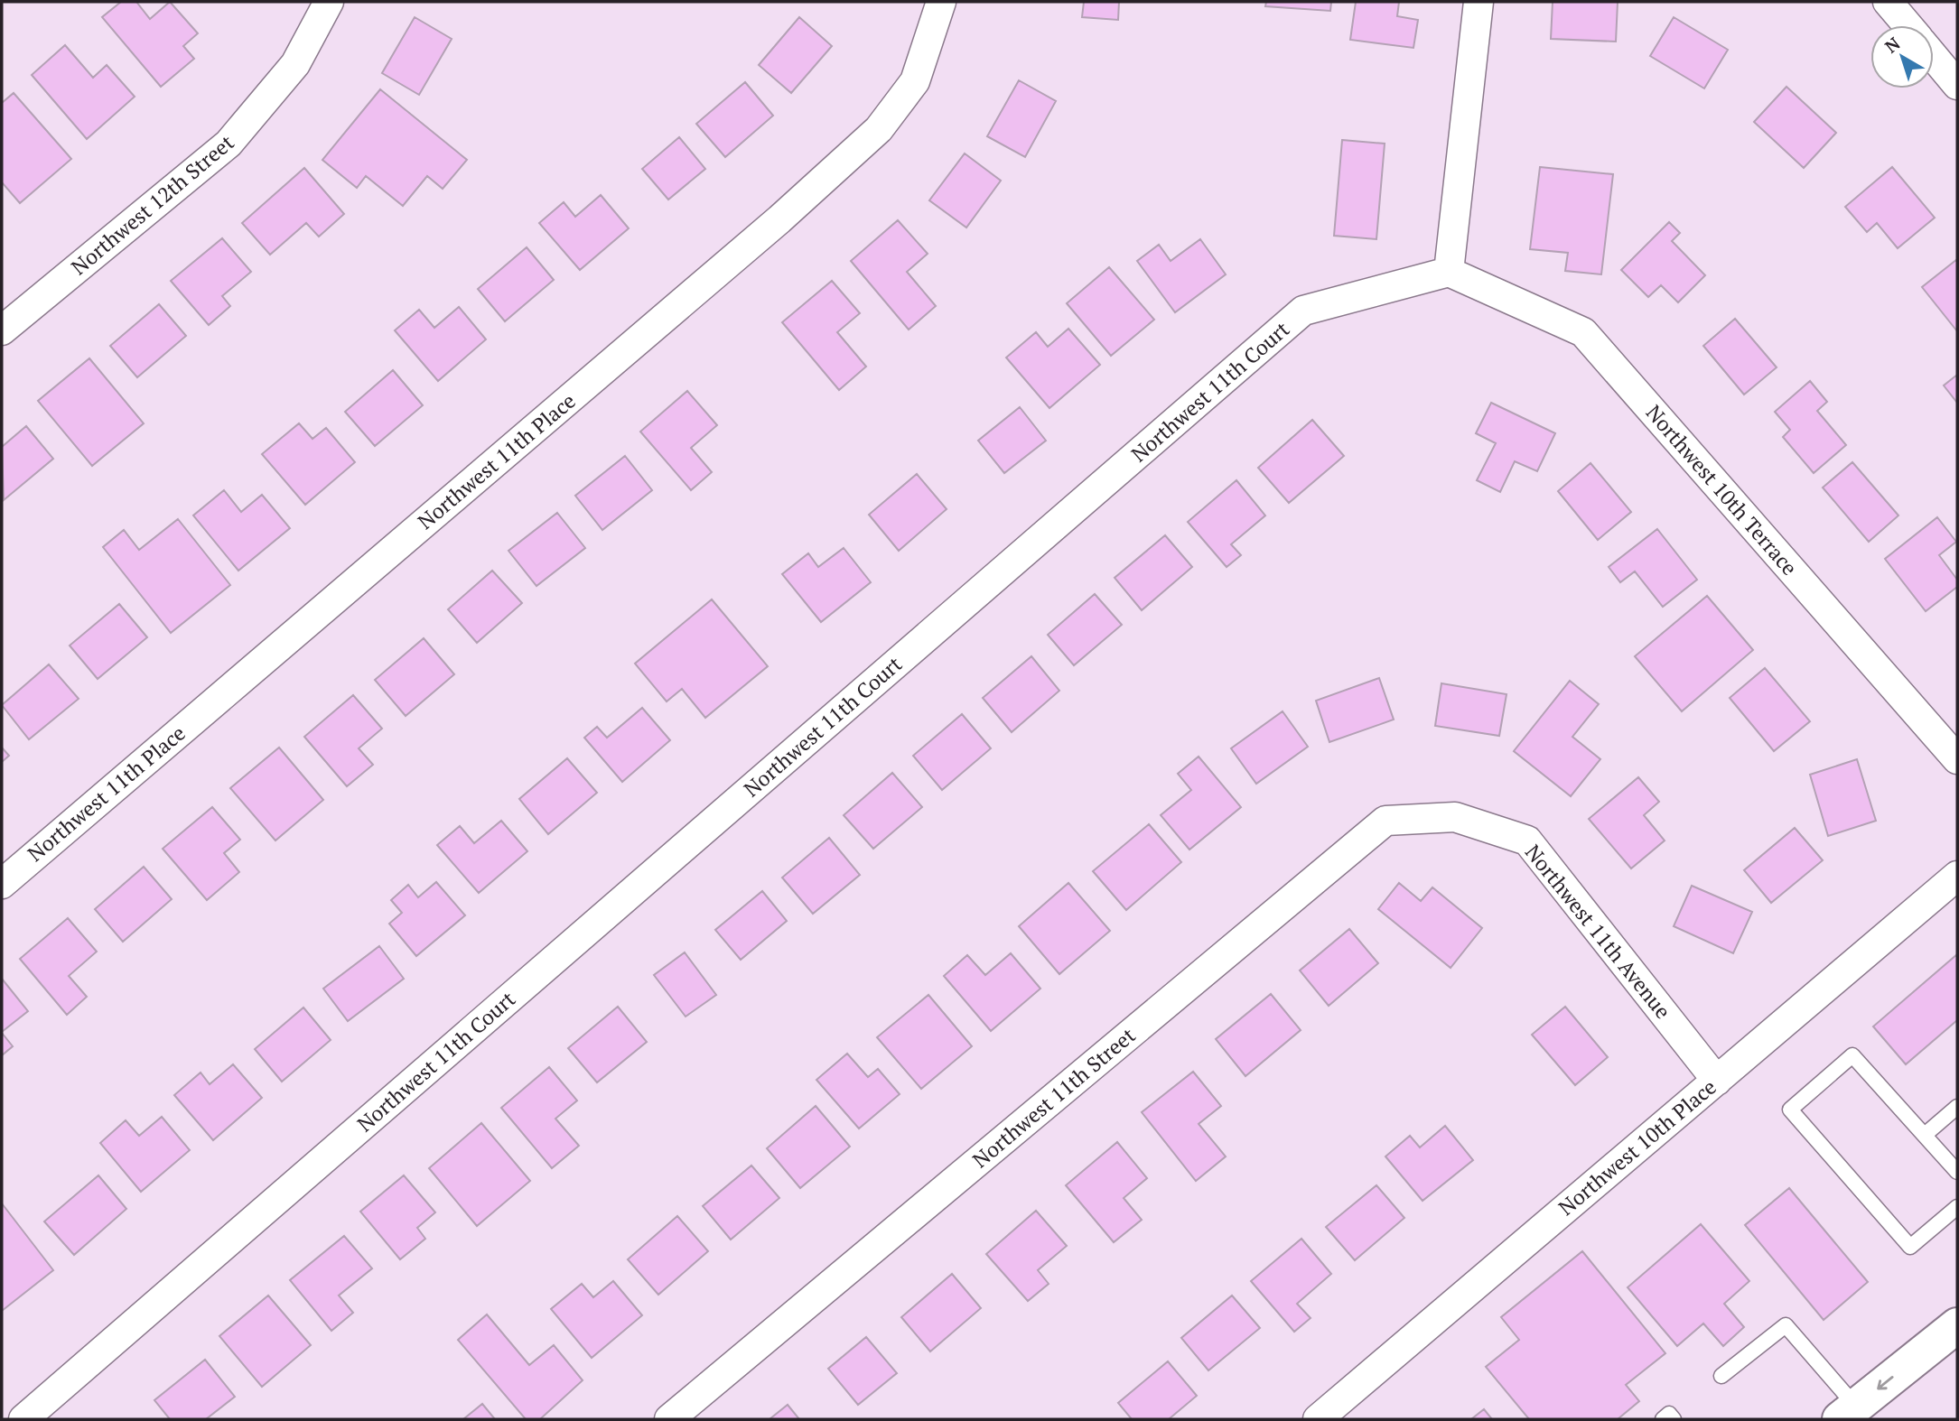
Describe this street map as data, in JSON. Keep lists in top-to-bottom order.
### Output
{
  "streets": {
    "street": [
      "Northwest 12th Street",
      "Northwest 11th Court",
      "Northwest 11th Place",
      "Northwest 10th Terrace",
      "Northwest 11th Avenue",
      "Northwest 11th Street",
      "Northwest 10th Place"
    ]
  },
  "crossings": [
    ["Northwest 11th Court", "Northwest 10th Terrace"],
    ["Northwest 11th Avenue", "Northwest 11th Street"],
    ["Northwest 11th Avenue", "Northwest 10th Place"]
  ],
  "north": "top left"
}
